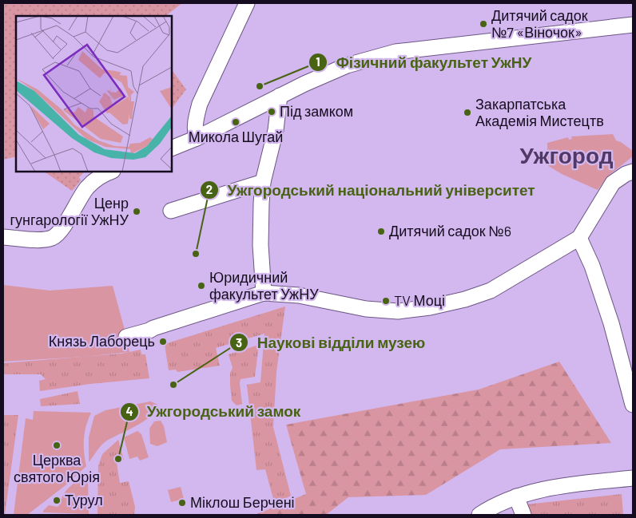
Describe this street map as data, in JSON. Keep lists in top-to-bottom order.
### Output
{
  "districts": ["Ужгород"],
  "places": [
    "Дитячий садок №7 «Віночок»",
    "Фізичний факультет УжНУ",
    "Під замком",
    "Закарпатська Академія Мистецтв",
    "Микола Шугай",
    "Ценр гунгарології УжНУ",
    "Дитячий садок №6",
    "Ужгородський національний університет",
    "Юридичний факультет УжНУ",
    "TV Моці",
    "Князь Лаборець",
    "Наукові відділи музею",
    "Церква святого Юрія",
    "Ужгородський замок",
    "Турул",
    "Міклош Берчені"
  ]
}
